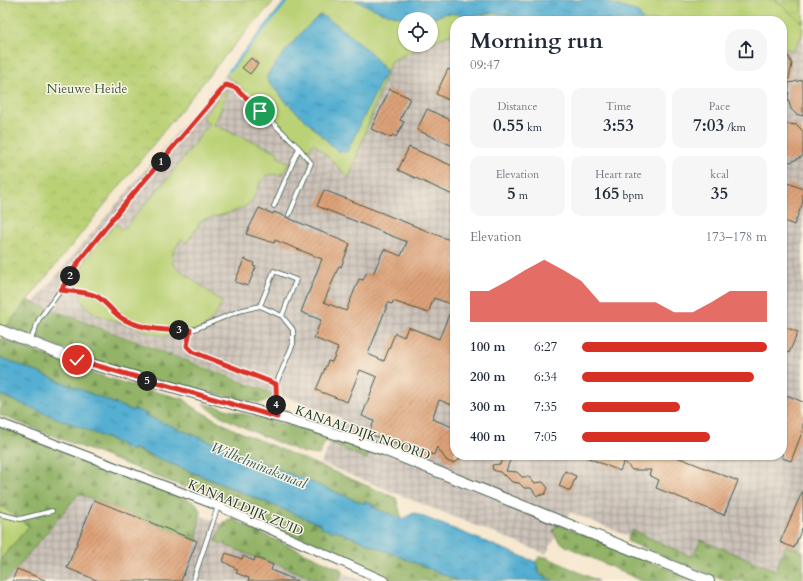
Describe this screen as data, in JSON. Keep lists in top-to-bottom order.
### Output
{
  "streets": {
    "street": ["KANAALDIJK NOORD", "KANAALDIJK ZUID"]
  },
  "water": ["Wilhelminakanaal"],
  "parks": ["Nieuwe Heide"],
  "page": {
    "heading": ["Morning run", "09:47"],
    "stats": [
      ["Distance", "0.55 km"],
      ["Time", "3:53"],
      ["Pace", "7:03 /km"],
      ["Elevation", "5 m"],
      ["Heart rate", "165 bpm"],
      ["kcal", "35"]
    ],
    "pins": [
      "1",
      "2",
      "3",
      "5",
      "4"
    ],
    "chart": ["Elevation", "173–178 m"],
    "list": [
      {
        "name": "100 m",
        "note": "6:27"
      },
      {
        "name": "200 m",
        "note": "6:34"
      },
      {
        "name": "300 m",
        "note": "7:35"
      },
      {
        "name": "400 m",
        "note": "7:05"
      }
    ]
  }
}
